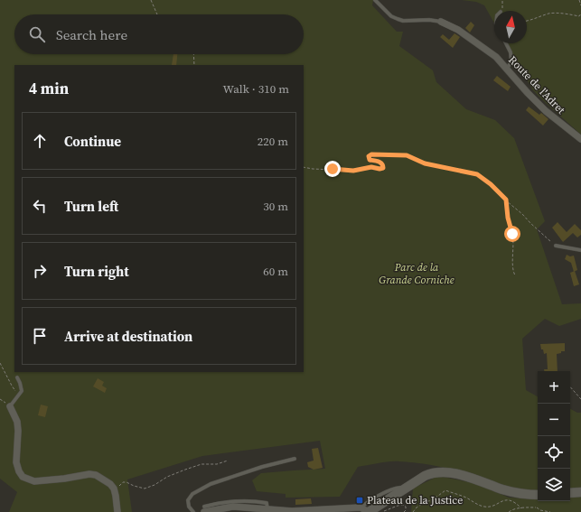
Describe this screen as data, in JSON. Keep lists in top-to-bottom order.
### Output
{
  "streets": {
    "street": ["Route de l'Adret"]
  },
  "parks": ["Parc de la Grande Corniche"],
  "places": {
    "transit": ["Plateau de la Justice"]
  },
  "north": "top",
  "page": {
    "search": "Search here",
    "heading": ["4 min", "Walk · 310 m"],
    "list": [
      ["Continue", "220 m"],
      ["Turn left", "30 m"],
      ["Turn right", "60 m"],
      "Arrive at destination"
    ],
    "map_buttons": ["+", "−"]
  }
}
